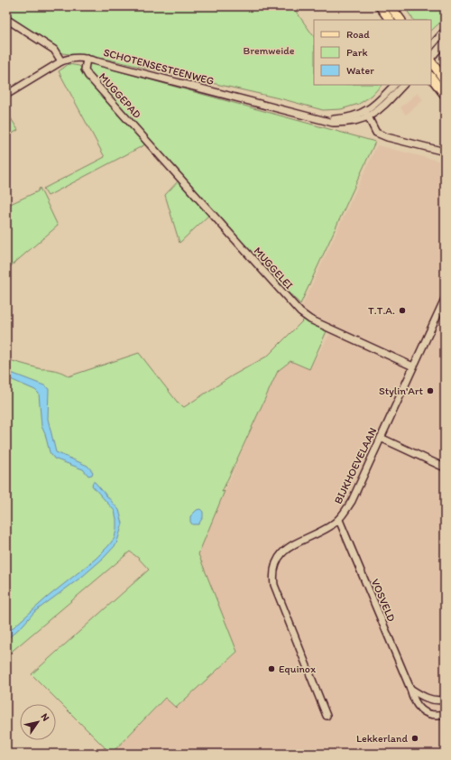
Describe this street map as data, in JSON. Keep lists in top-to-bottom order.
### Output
{
  "streets": {
    "street": [
      "SCHOTENSESTEENWEG",
      "MUGGEPAD",
      "MUGGELEI",
      "BIJKHOEVELAAN",
      "VOSVELD"
    ]
  },
  "crossings": [
    ["SCHOTENSESTEENWEG", "MUGGEPAD"],
    ["MUGGEPAD", "MUGGELEI"],
    ["MUGGELEI", "BIJKHOEVELAAN"],
    ["BIJKHOEVELAAN", "VOSVELD"]
  ],
  "parks": ["Bremweide"],
  "places": [
    "T.T.A.",
    "Stylin'Art",
    "Equinox",
    "Lekkerland"
  ],
  "legend": ["Road", "Park", "Water"],
  "north": "top right"
}
